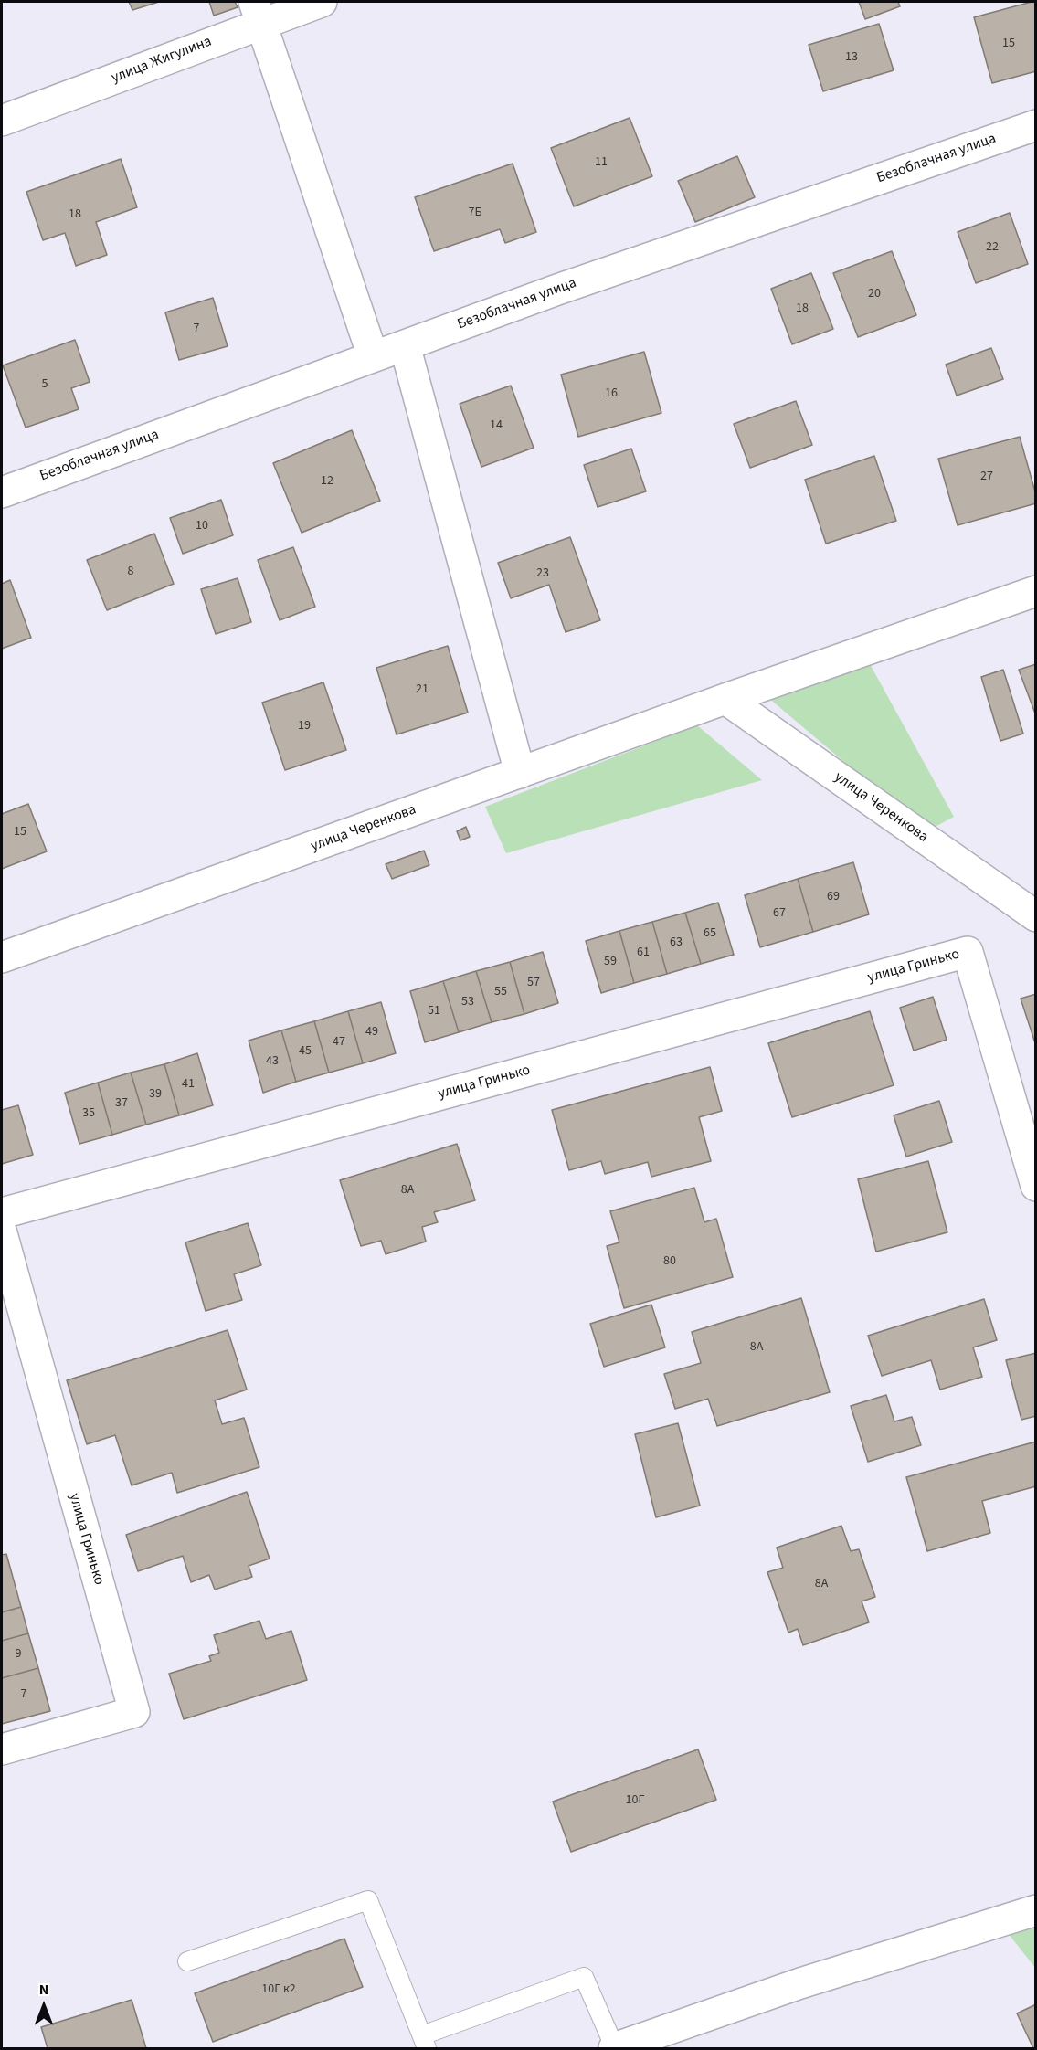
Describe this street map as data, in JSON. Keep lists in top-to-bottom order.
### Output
{
  "streets": {
    "street": [
      "улица Жигулина",
      "Безоблачная улица",
      "улица Черенкова",
      "улица Гринько"
    ]
  },
  "house_numbers": [
    "15",
    "13",
    "11",
    "7Б",
    "18",
    "22",
    "20",
    "18",
    "7",
    "5",
    "16",
    "14",
    "27",
    "12",
    "10",
    "8",
    "23",
    "21",
    "19",
    "15",
    "69",
    "67",
    "65",
    "63",
    "61",
    "59",
    "57",
    "55",
    "53",
    "51",
    "49",
    "47",
    "45",
    "43",
    "41",
    "39",
    "37",
    "35",
    "8А",
    "80",
    "8А",
    "8А",
    "9",
    "7",
    "10Г",
    "10Г к2"
  ],
  "north": "top"
}
